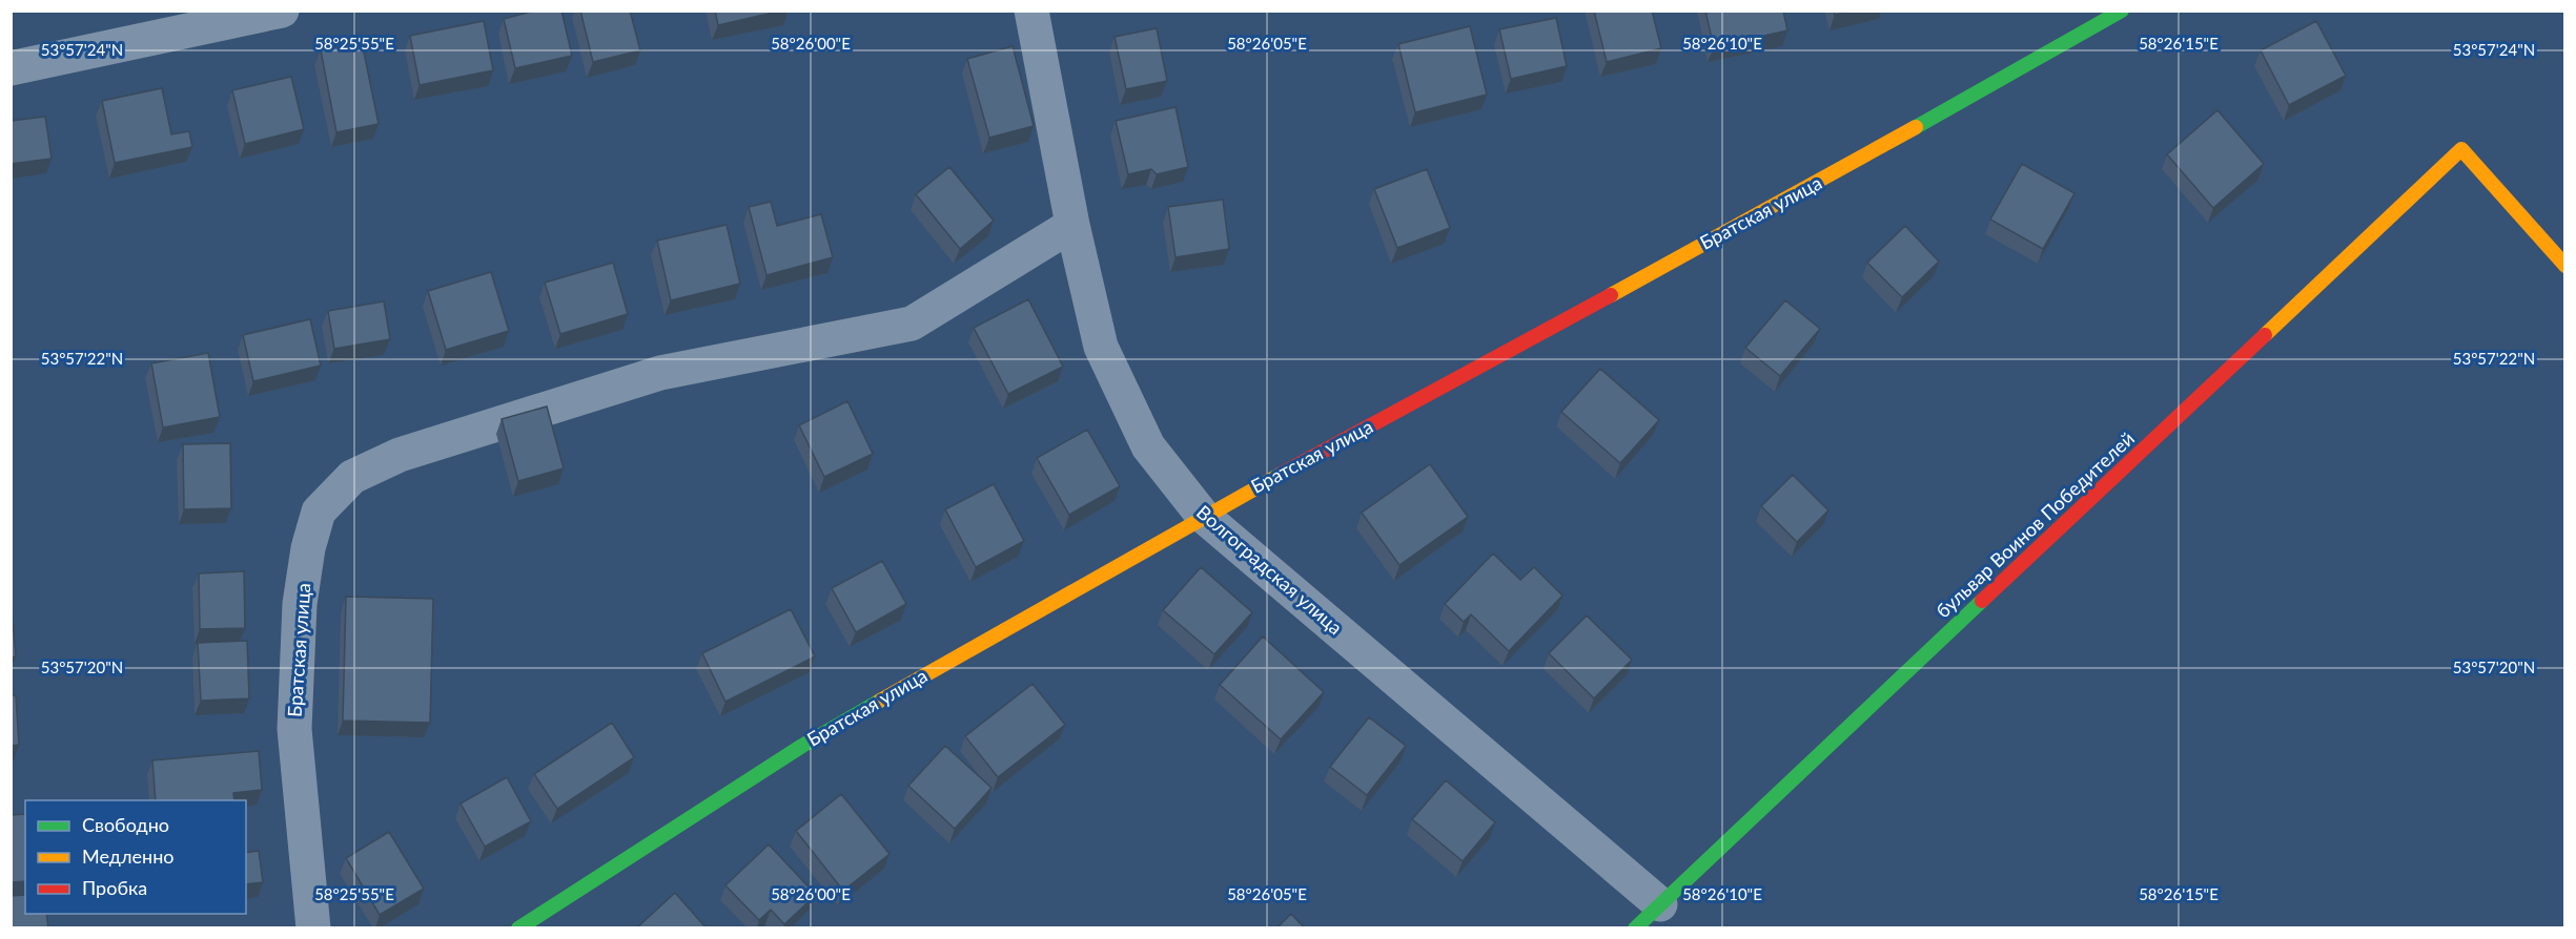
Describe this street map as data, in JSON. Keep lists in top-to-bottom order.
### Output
{
  "streets": {
    "main road": ["Братская улица", "бульвар Воинов Победителей"],
    "street": ["Волгоградская улица"]
  },
  "crossings": [
    ["Братская улица", "Волгоградская улица"],
    ["бульвар Воинов Победителей", "Волгоградская улица"]
  ],
  "legend": ["Свободно", "Медленно", "Пробка"],
  "coordinates": [
    "58°25'55\"E",
    "58°26'00\"E",
    "58°26'05\"E",
    "58°26'10\"E",
    "58°26'15\"E",
    "53°57'24\"N",
    "53°57'22\"N",
    "53°57'20\"N"
  ]
}
